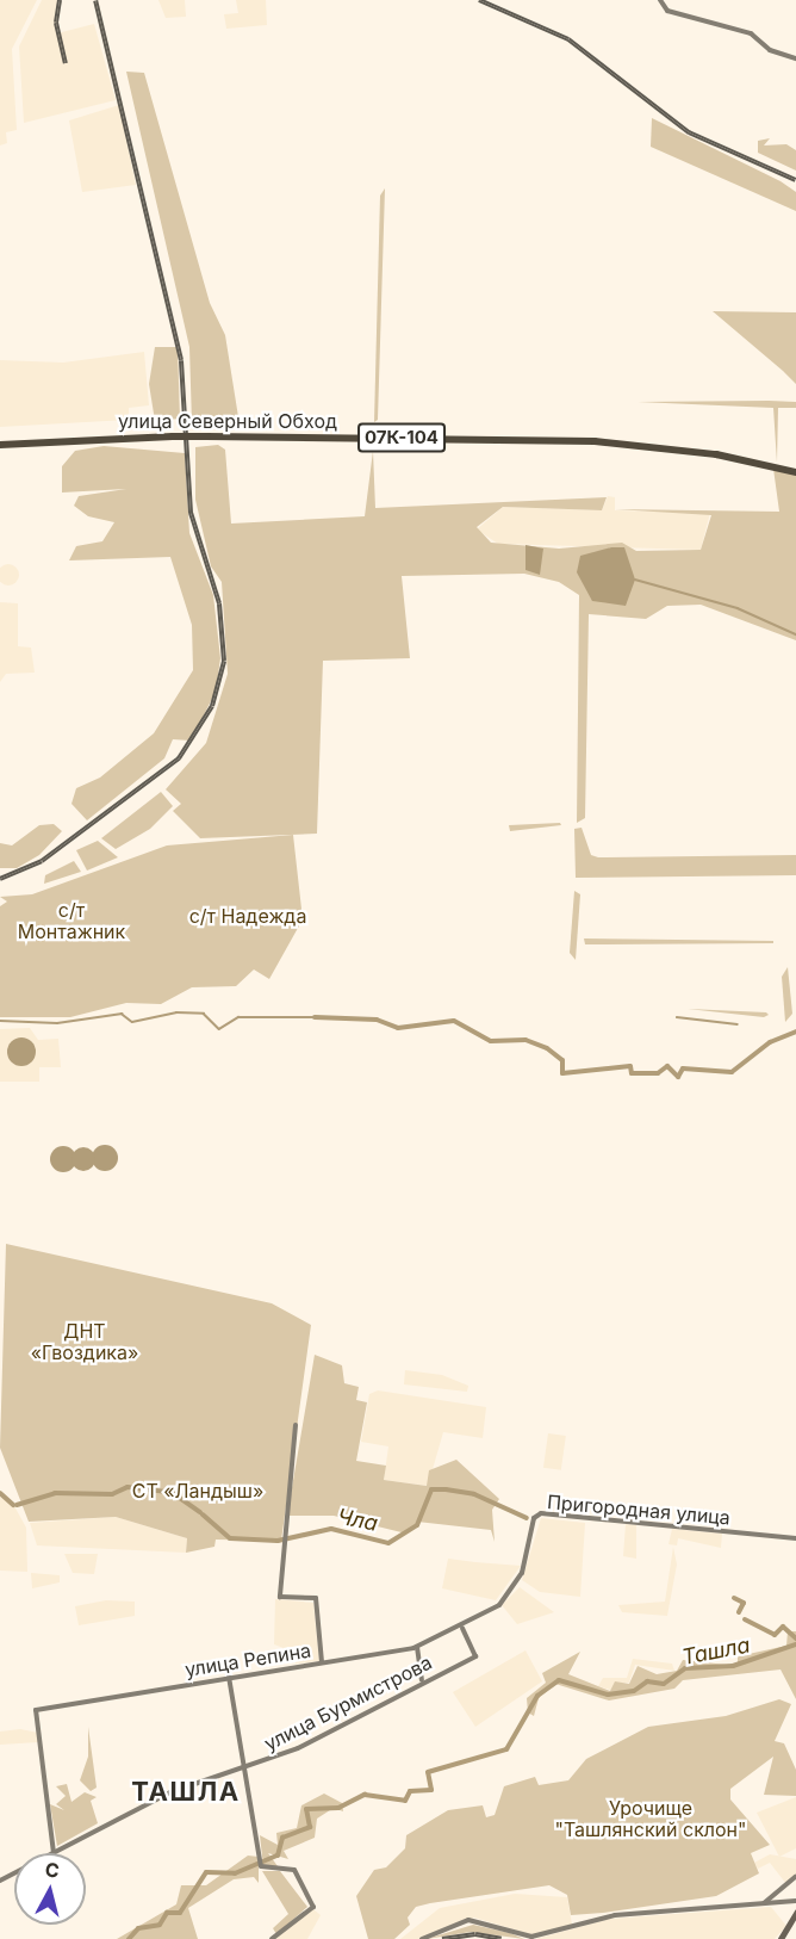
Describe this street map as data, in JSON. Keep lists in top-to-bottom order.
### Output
{
  "streets": {
    "highway": ["улица Северный Обход", "07К-104"],
    "street": ["Пригородная улица", "улица Репина", "улица Бурмистрова"]
  },
  "crossings": [
    ["Пригородная улица", "улица Репина"],
    ["Пригородная улица", "улица Бурмистрова"],
    ["улица Репина", "улица Бурмистрова"]
  ],
  "districts": ["ТАШЛА"],
  "water": ["Чла", "Ташла"],
  "parks": [
    "с/т Монтажник",
    "с/т Надежда",
    "ДНТ «Гвоздика»",
    "СТ «Ландыш»",
    "Урочище \"Ташлянский склон\""
  ],
  "north": "top"
}
